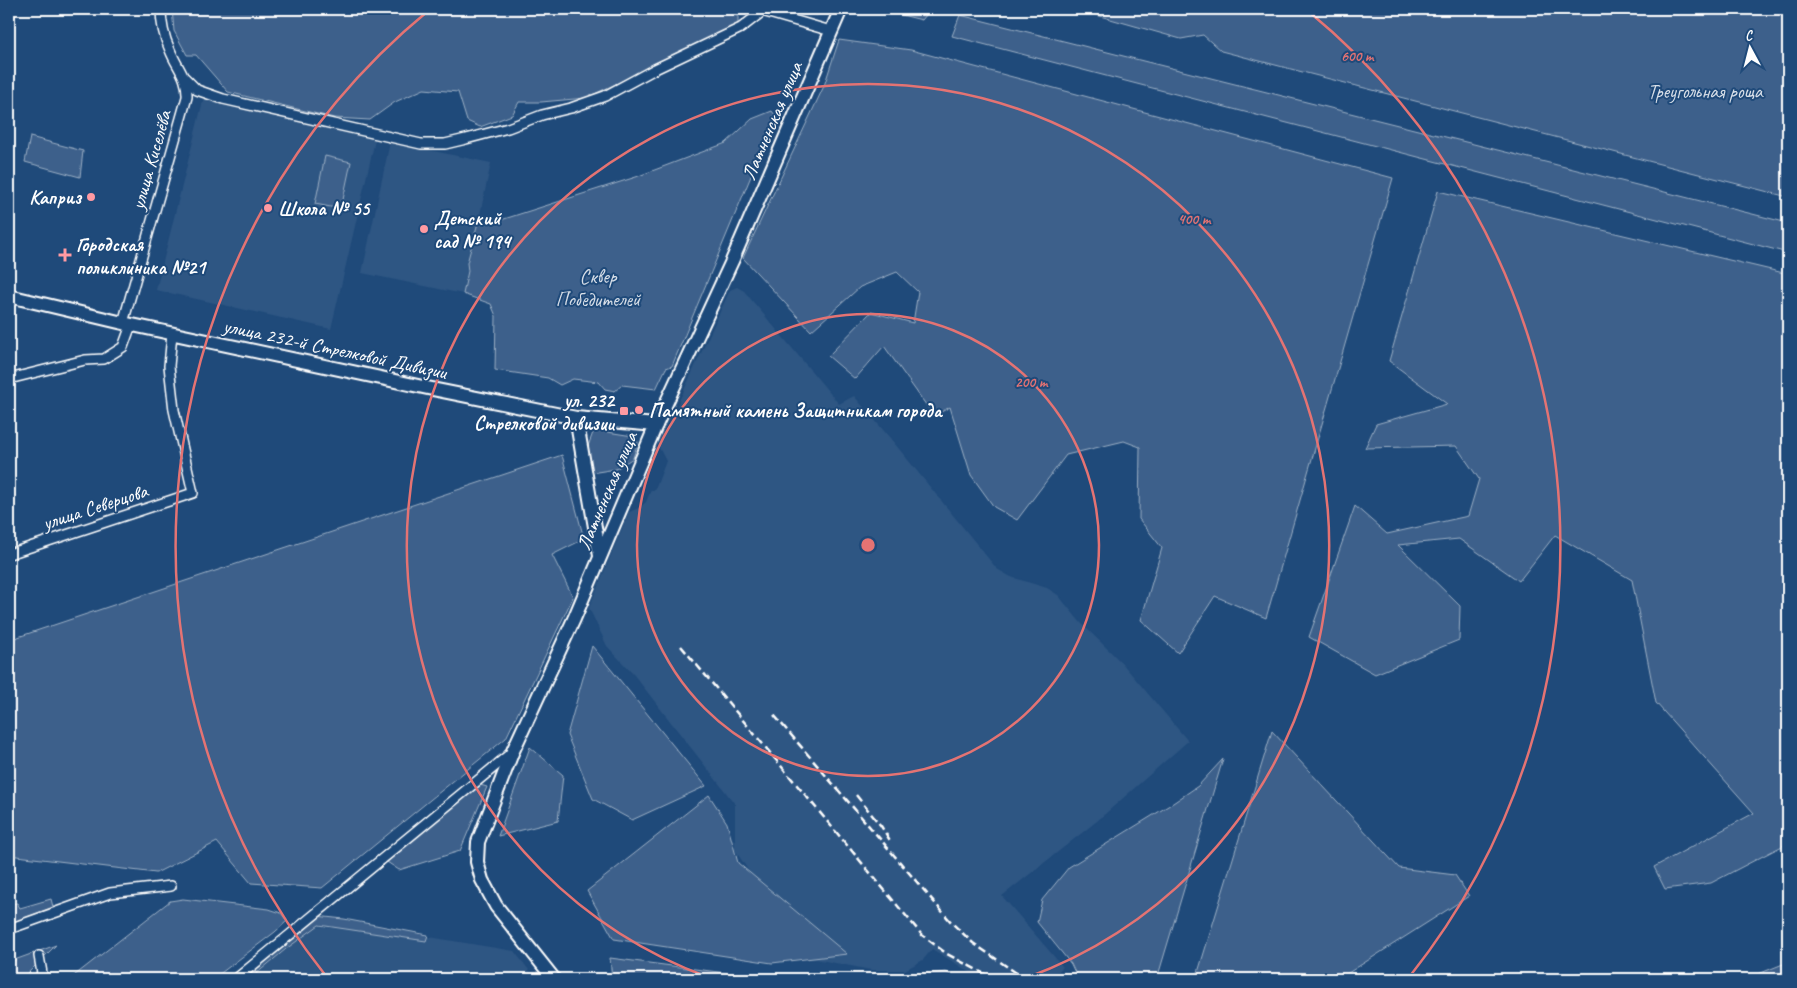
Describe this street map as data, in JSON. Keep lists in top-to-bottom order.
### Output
{
  "streets": {
    "street": [
      "Латненская улица",
      "улица Киселёва",
      "улица 232-й Стрелковой Дивизии",
      "улица Северцова"
    ]
  },
  "crossings": [
    ["Латненская улица", "улица 232-й Стрелковой Дивизии"],
    ["улица Киселёва", "улица 232-й Стрелковой Дивизии"],
    ["улица 232-й Стрелковой Дивизии", "улица Северцова"]
  ],
  "parks": ["Треугольная роща", "Сквер Победителей"],
  "places": {
    "other": [
      "Каприз",
      "Школа № 55",
      "Детский сад № 194",
      "Памятный камень Защитникам города"
    ],
    "health": ["Городская поликлиника №21"],
    "transit": ["ул. 232 Стрелковой дивизии"]
  },
  "north": "top",
  "rings": ["600 m", "400 m", "200 m"]
}
